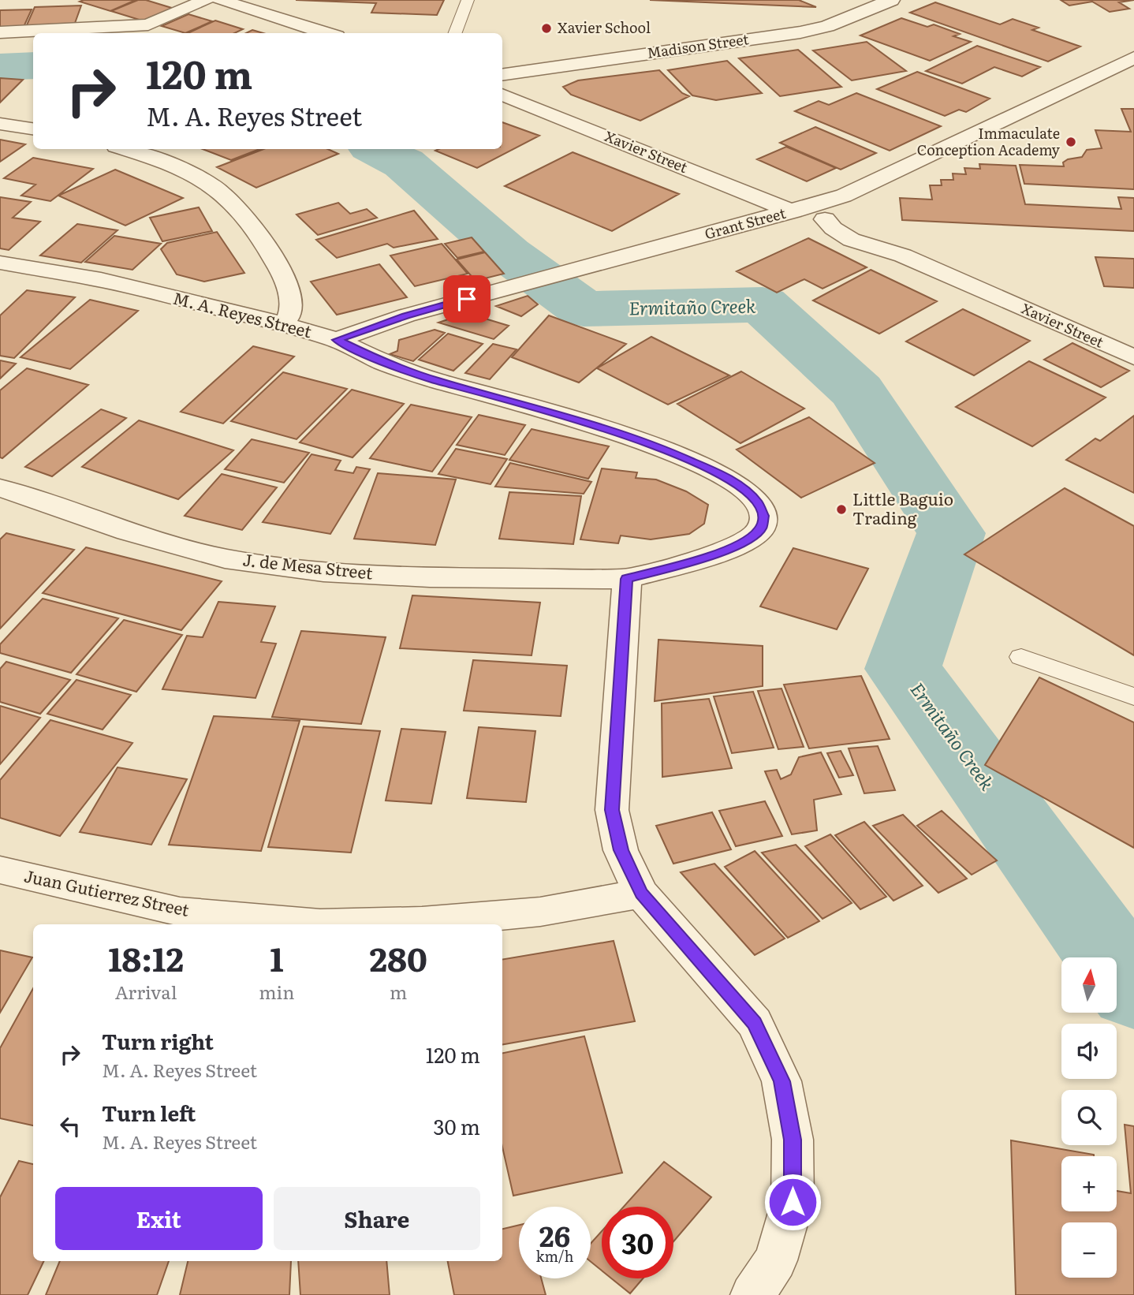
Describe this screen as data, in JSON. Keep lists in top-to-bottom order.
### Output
{
  "streets": {
    "street": [
      "Madison Street",
      "Xavier Street",
      "Grant Street",
      "M. A. Reyes Street",
      "J. de Mesa Street",
      "Juan Gutierrez Street"
    ]
  },
  "crossings": [
    ["Xavier Street", "Grant Street"],
    ["Grant Street", "M. A. Reyes Street"],
    ["M. A. Reyes Street", "J. de Mesa Street"]
  ],
  "water": ["Ermitaño Creek"],
  "places": ["Xavier School", "Immaculate Conception Academy", "Little Baguio Trading"],
  "north": "top",
  "page": {
    "turn": ["120 m", "M. A. Reyes Street"],
    "eta": [
      "18:12",
      "Arrival",
      "1",
      "min",
      "280",
      "m"
    ],
    "map_buttons": ["+", "−"],
    "list": [
      {
        "name": "Turn right",
        "note": "M. A. Reyes Street",
        "value": "120 m"
      },
      {
        "name": "Turn left",
        "note": "M. A. Reyes Street",
        "value": "30 m"
      }
    ],
    "buttons": ["Exit", "Share"],
    "speed": "26 km/h",
    "limit": "30"
  }
}
